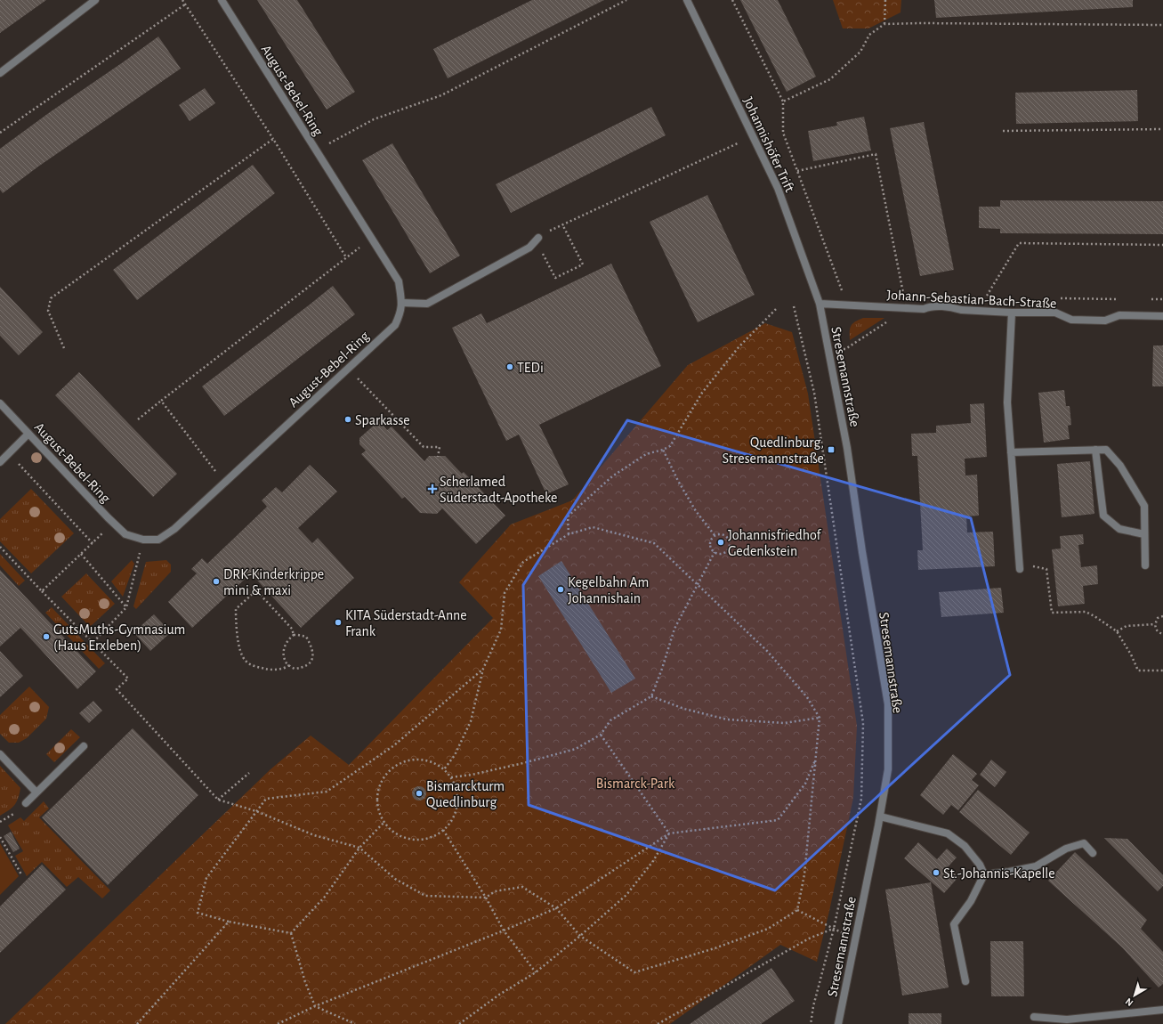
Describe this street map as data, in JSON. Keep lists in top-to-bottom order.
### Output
{
  "streets": {
    "street": [
      "August-Bebel-Ring",
      "Johannishöfer Trift",
      "Johann-Sebastian-Bach-Straße",
      "Stresemannstraße"
    ]
  },
  "crossings": [
    ["Johannishöfer Trift", "Johann-Sebastian-Bach-Straße"],
    ["Johannishöfer Trift", "Stresemannstraße"],
    ["Johann-Sebastian-Bach-Straße", "Stresemannstraße"]
  ],
  "parks": ["Bismarck-Park"],
  "places": {
    "other": [
      "TEDi",
      "Sparkasse",
      "Johannisfriedhof Gedenkstein",
      "DRK-Kinderkrippe mini & maxi",
      "Kegelbahn Am Johannishain",
      "KITA Süderstadt-Anne Frank",
      "GutsMuths-Gymnasium (Haus Erxleben)",
      "Bismarckturm Quedlinburg",
      "St.-Johannis-Kapelle"
    ],
    "transit": ["Quedlinburg, Stresemannstraße"],
    "health": ["Scherlamed Süderstadt-Apotheke"]
  },
  "north": "bottom left"
}
